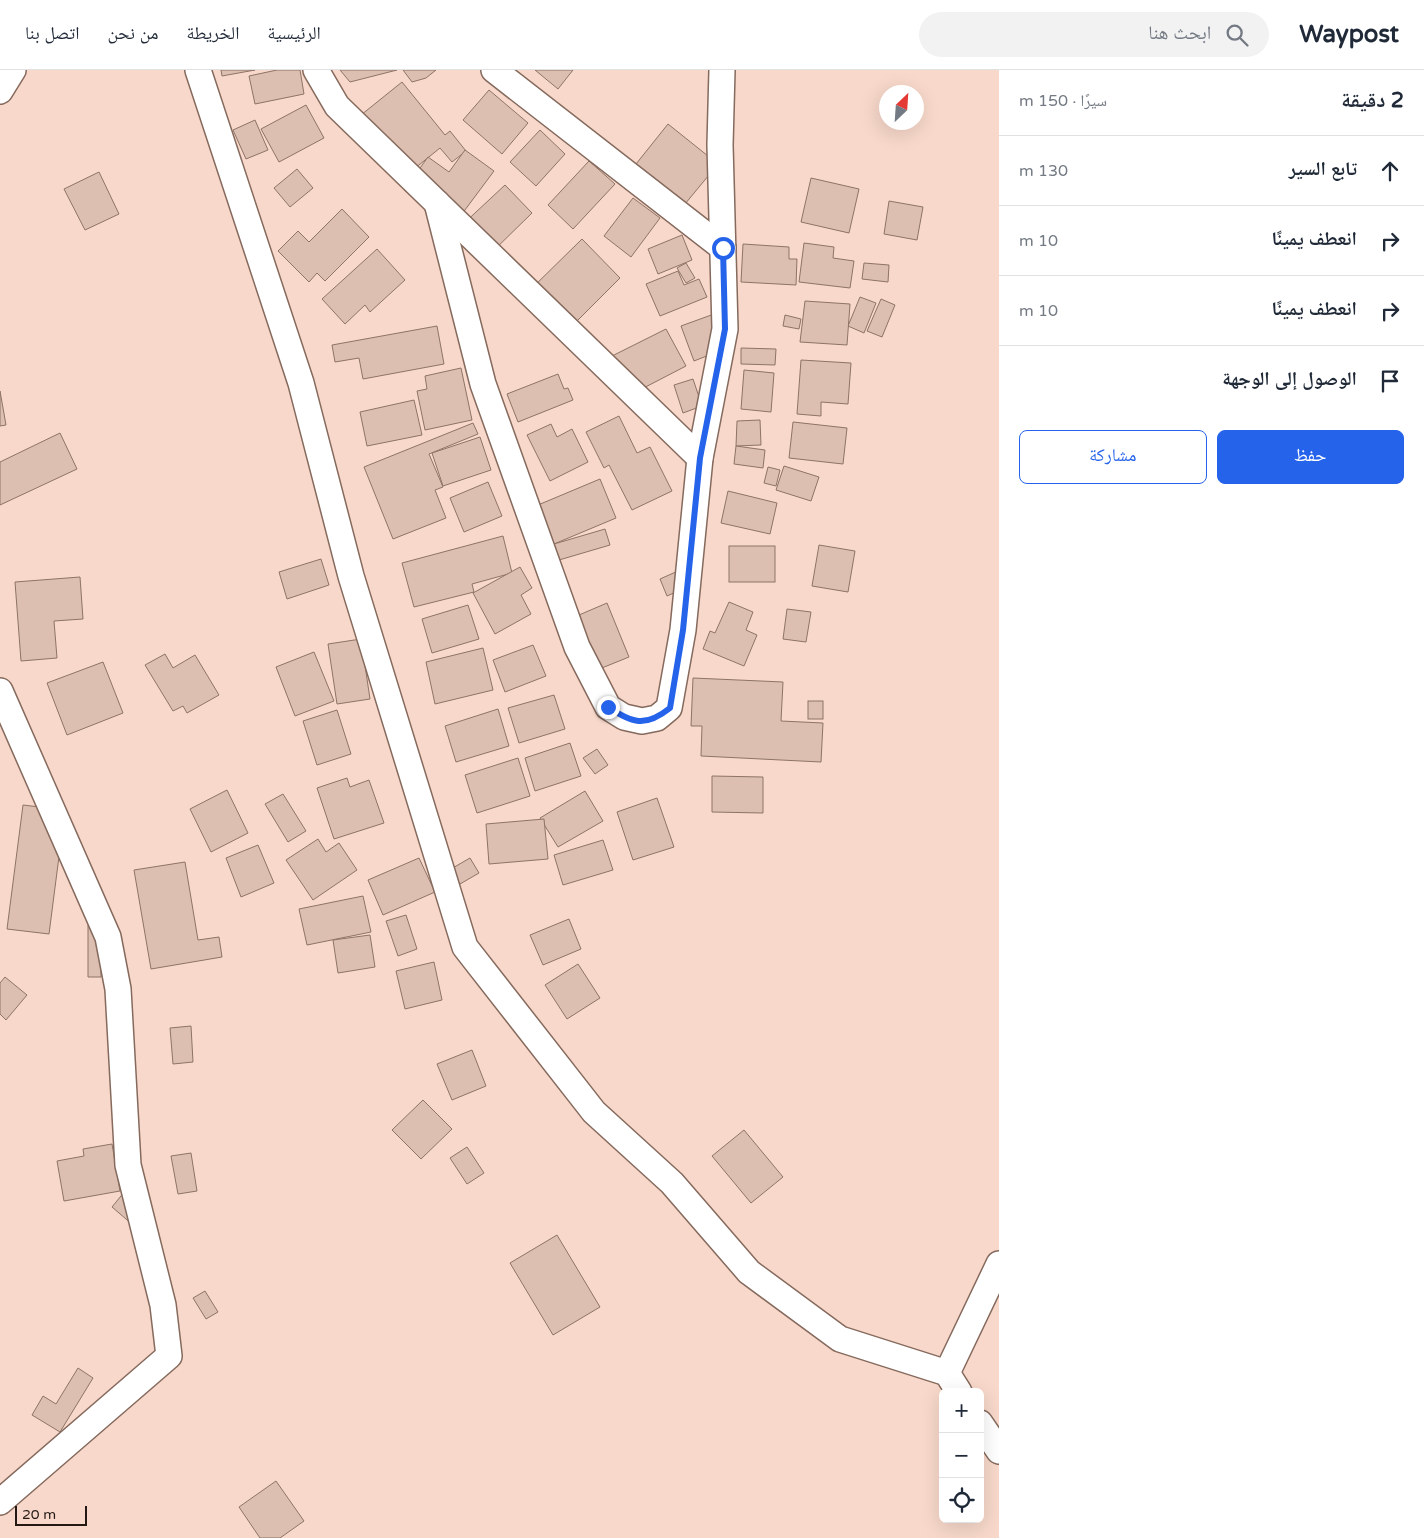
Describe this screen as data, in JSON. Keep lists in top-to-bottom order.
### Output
{
  "scale_bar": "20 m",
  "north": "top right",
  "page": {
    "header": "Waypost",
    "search": "ابحث هنا",
    "nav": [
      "الرئيسية",
      "الخريطة",
      "من نحن",
      "اتصل بنا"
    ],
    "heading": ["2 دقيقة", "سيرًا · 150 m"],
    "list": [
      ["تابع السير", "130 m"],
      ["انعطف يمينًا", "10 m"],
      ["انعطف يمينًا", "10 m"],
      "الوصول إلى الوجهة"
    ],
    "buttons": ["حفظ", "مشاركة"],
    "map_buttons": ["+", "−"],
    "scale": "20 m"
  }
}
